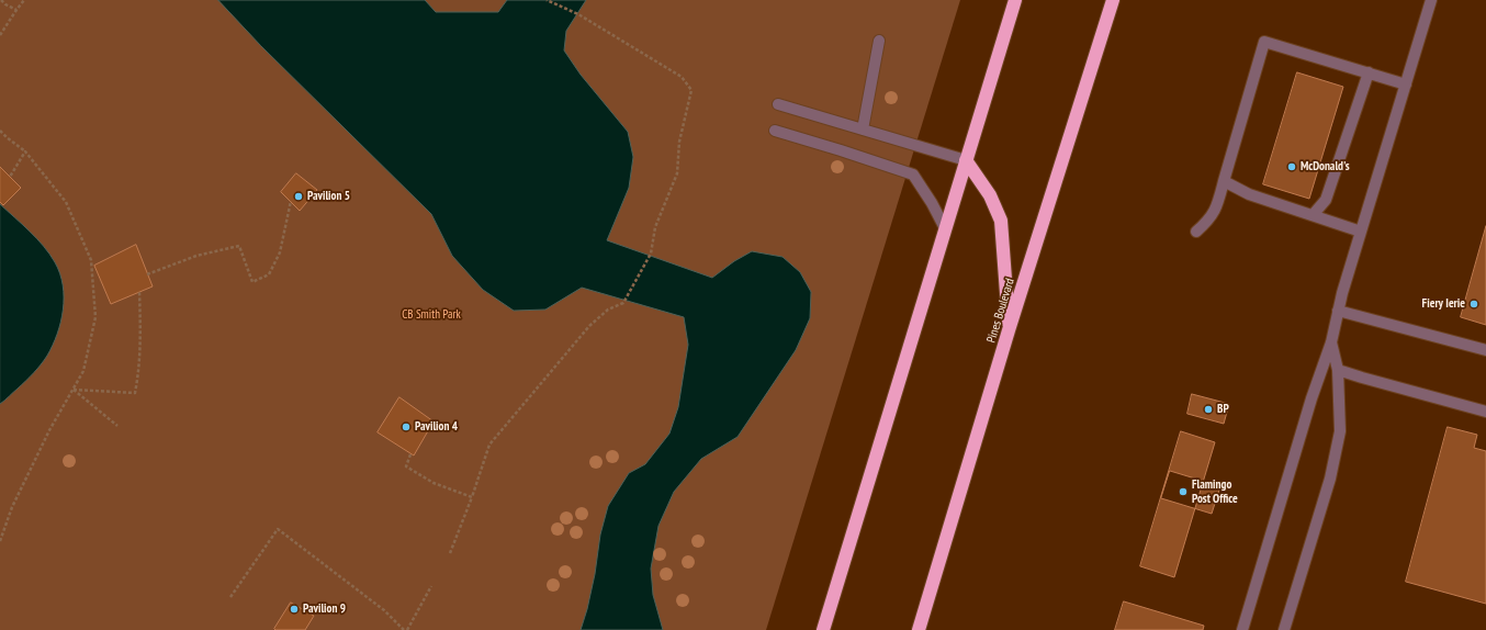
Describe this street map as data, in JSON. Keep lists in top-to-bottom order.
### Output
{
  "streets": {
    "highway": ["Pines Boulevard"]
  },
  "parks": ["CB Smith Park"],
  "places": [
    "McDonald's",
    "Pavilion 5",
    "Fiery Ierie",
    "BP",
    "Pavilion 4",
    "Flamingo Post Office",
    "Pavilion 9"
  ]
}
